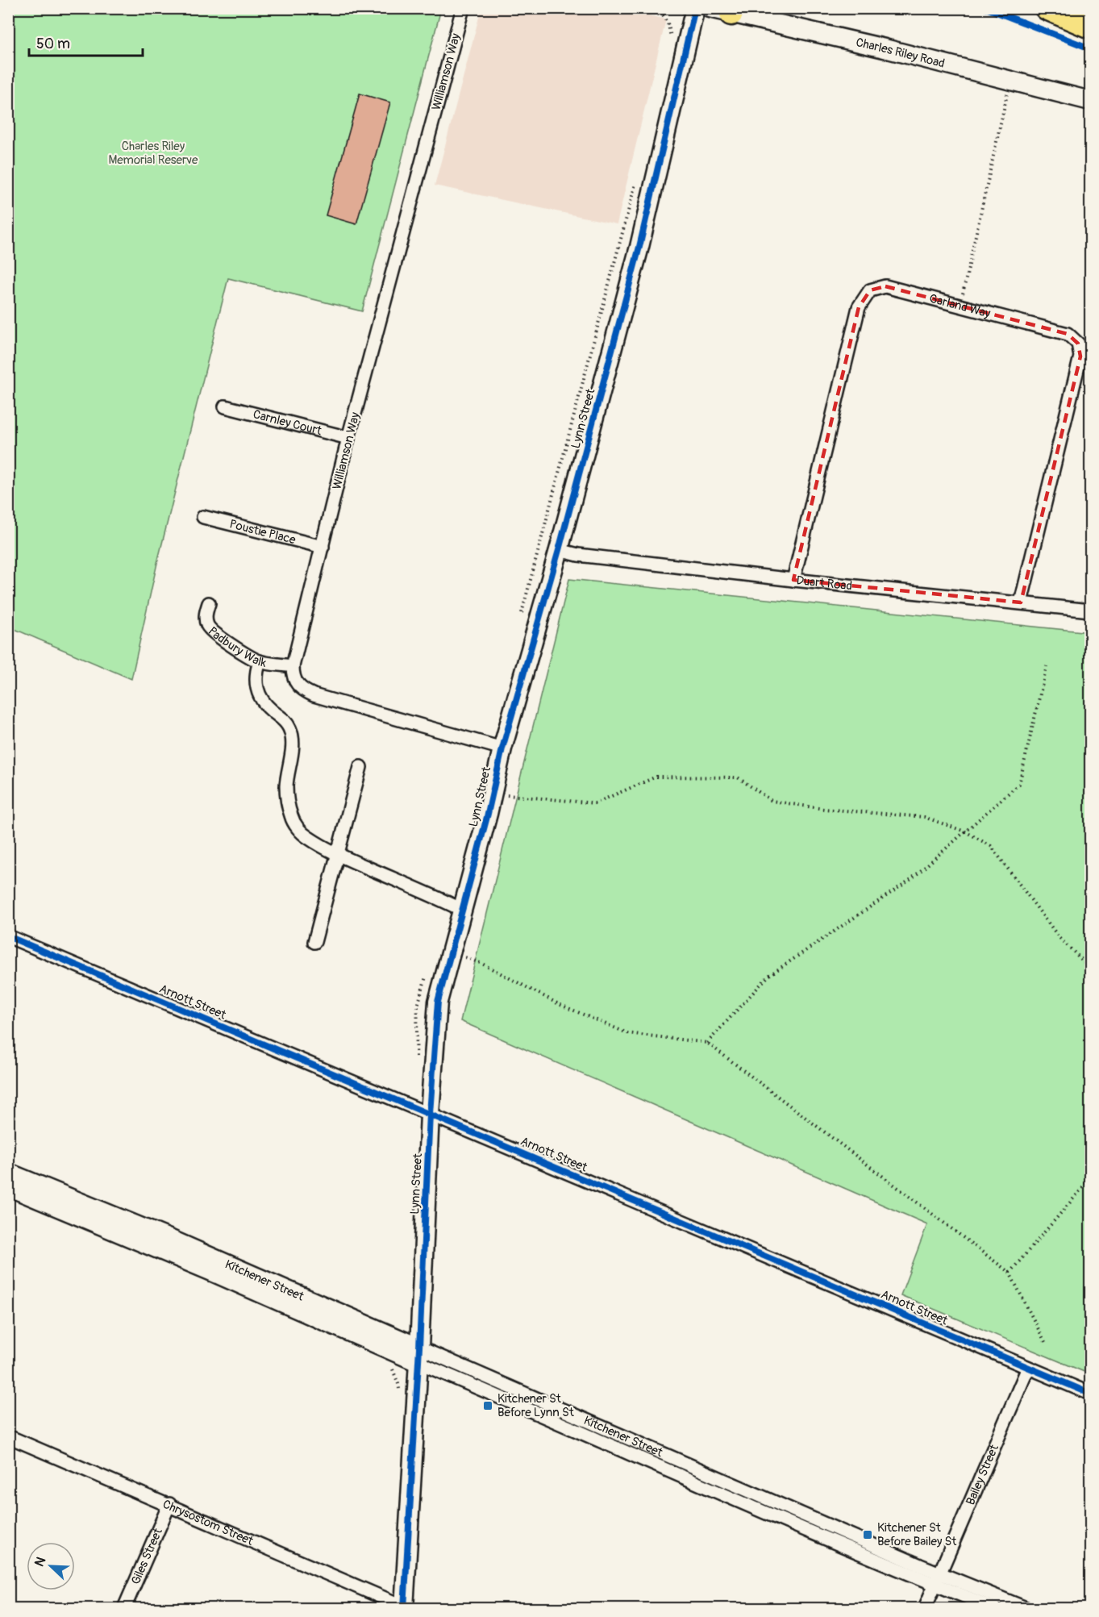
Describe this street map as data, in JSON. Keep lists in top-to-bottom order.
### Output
{
  "streets": {
    "street": [
      "Charles Riley Road",
      "Williamson Way",
      "Garland Way",
      "Lynn Street",
      "Carnley Court",
      "Poustie Place",
      "Duart Road",
      "Padbury Walk",
      "Arnott Street",
      "Kitchener Street",
      "Bailey Street",
      "Chrysostom Street",
      "Giles Street"
    ]
  },
  "crossings": [
    ["Williamson Way", "Carnley Court"],
    ["Williamson Way", "Poustie Place"],
    ["Williamson Way", "Padbury Walk"],
    ["Garland Way", "Duart Road"],
    ["Lynn Street", "Duart Road"],
    ["Lynn Street", "Arnott Street"],
    ["Lynn Street", "Kitchener Street"],
    ["Lynn Street", "Chrysostom Street"],
    ["Arnott Street", "Bailey Street"],
    ["Kitchener Street", "Bailey Street"],
    ["Chrysostom Street", "Giles Street"]
  ],
  "parks": ["Charles Riley Memorial Reserve"],
  "places": {
    "transit": ["Kitchener St Before Lynn St", "Kitchener St Before Bailey St"]
  },
  "scale_bar": "50 m",
  "north": "top left"
}
